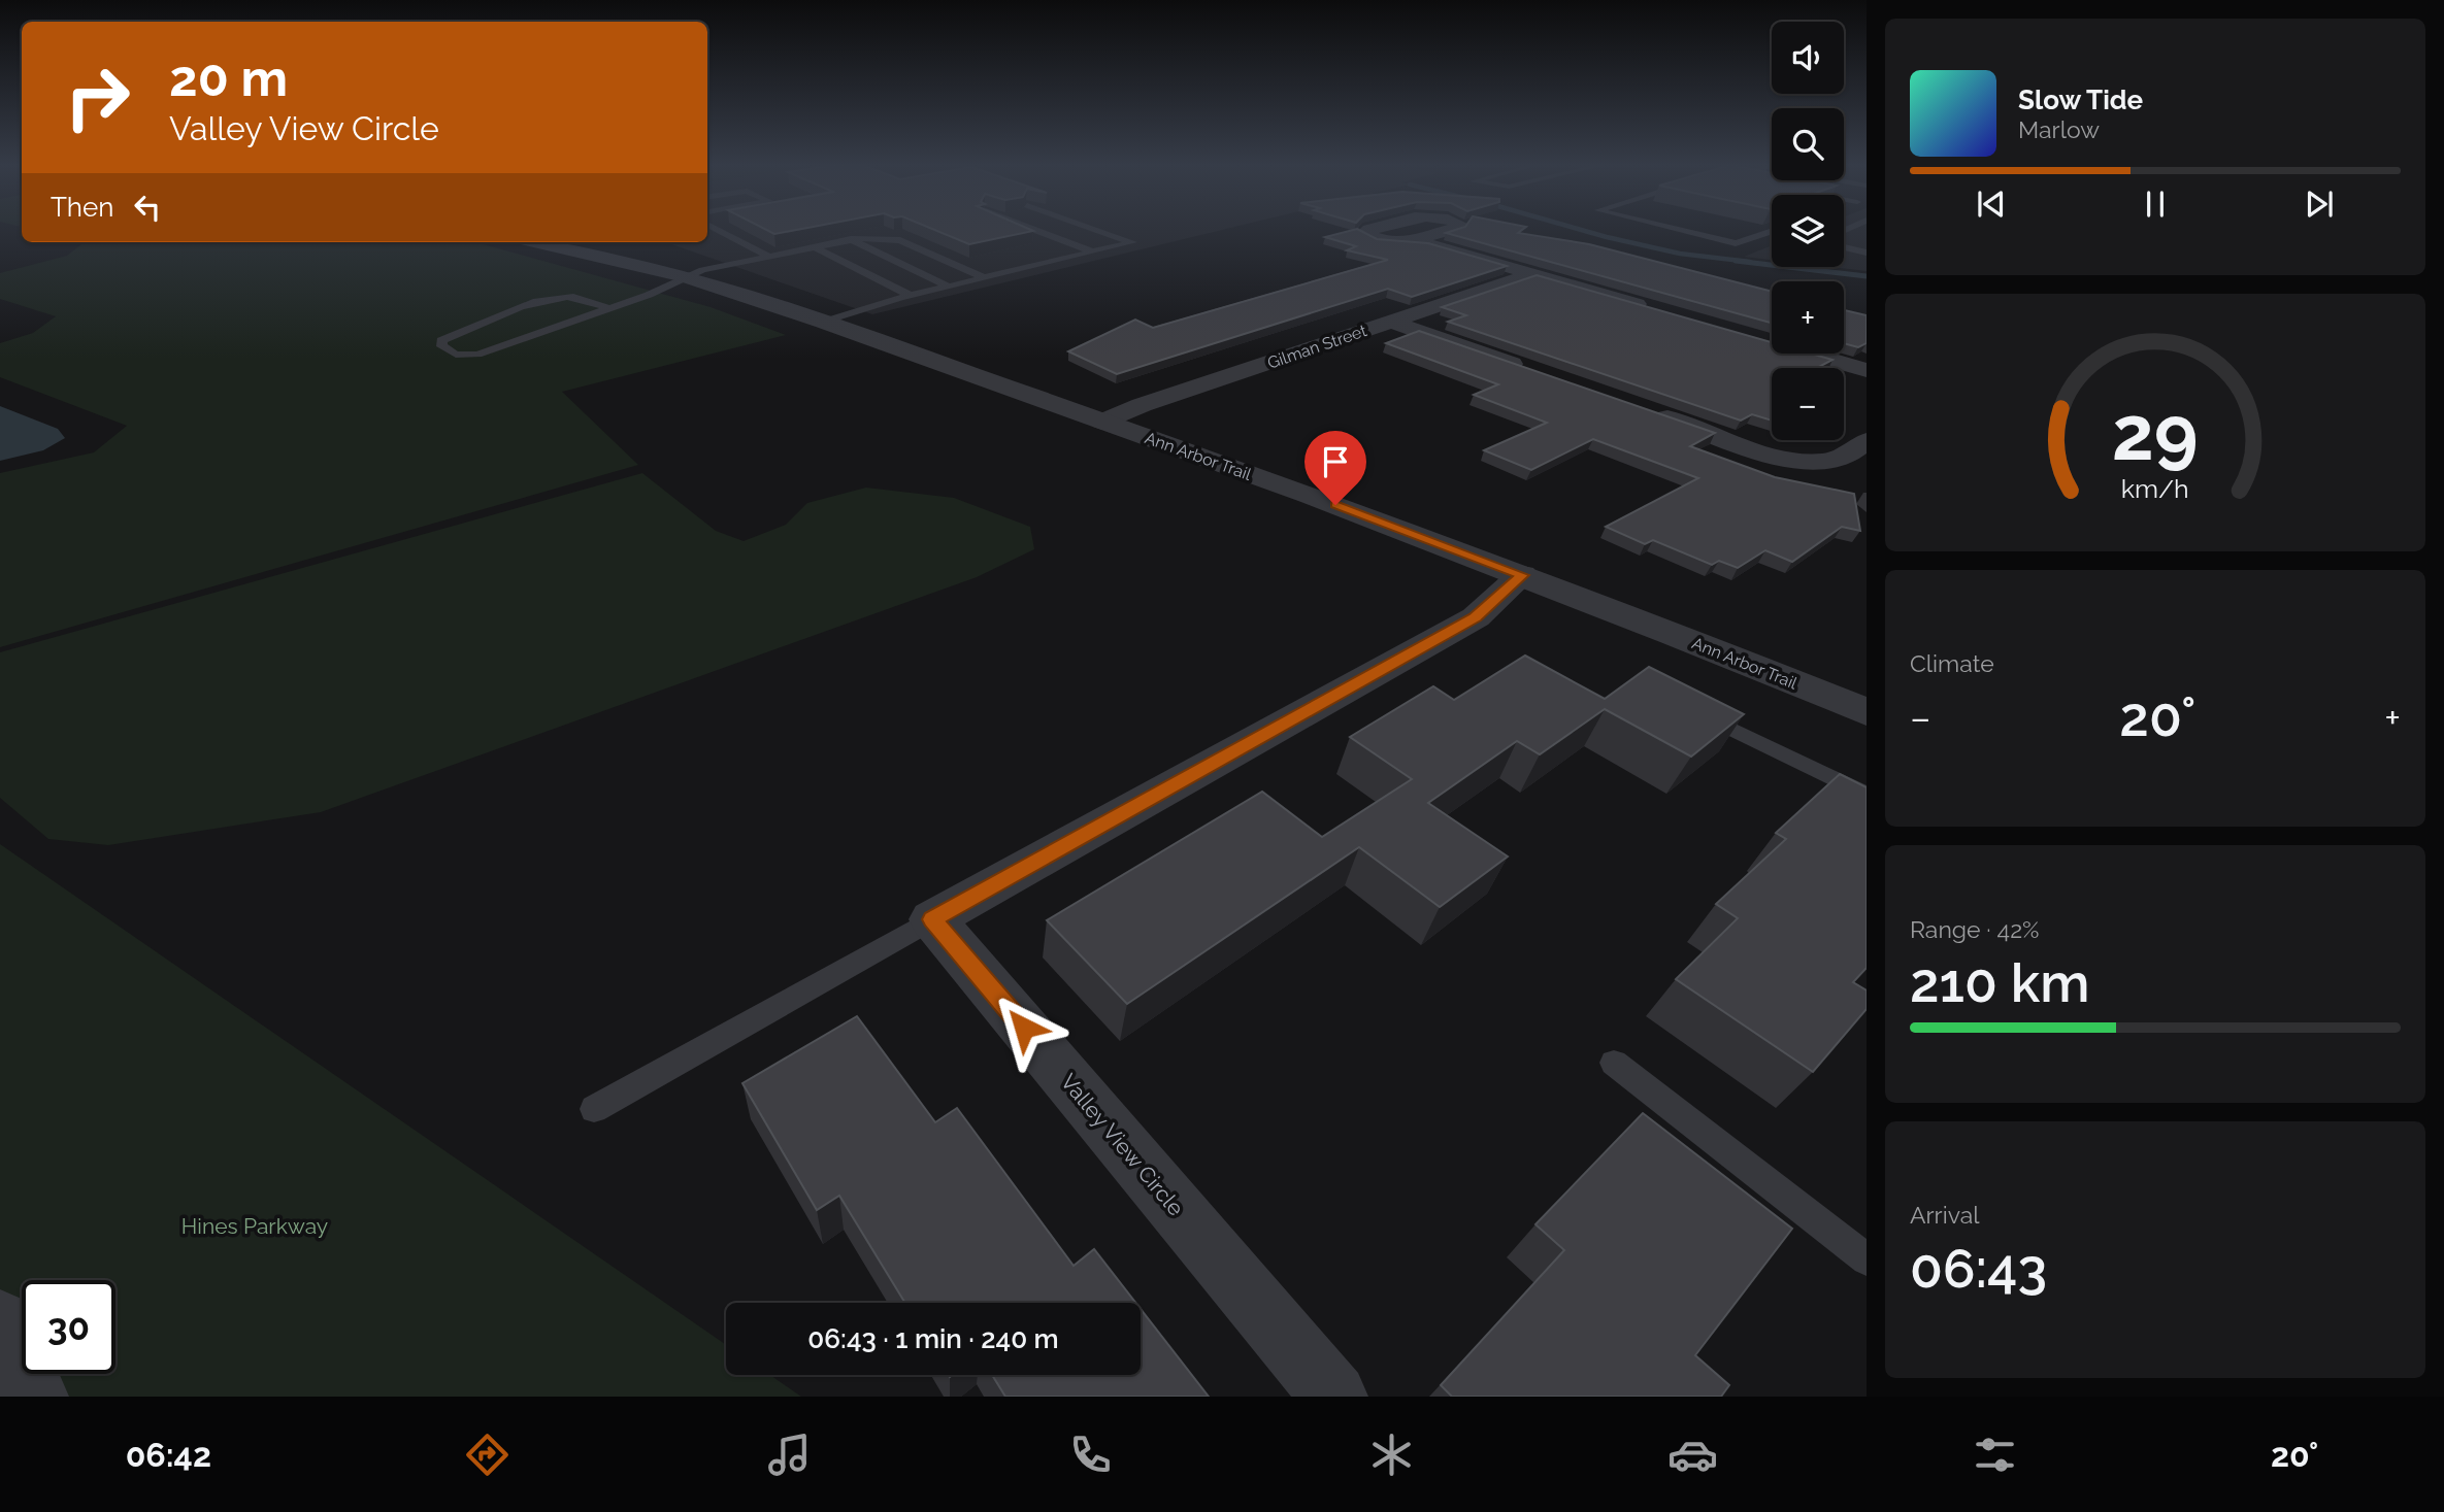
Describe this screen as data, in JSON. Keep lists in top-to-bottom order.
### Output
{
  "streets": {
    "street": ["Gilman Street", "Ann Arbor Trail", "Valley View Circle"]
  },
  "crossings": [
    ["Gilman Street", "Ann Arbor Trail"]
  ],
  "parks": ["Hines Parkway"],
  "page": {
    "map_buttons": ["+", "−"],
    "turn": ["20 m", "Valley View Circle"],
    "song": ["Slow Tide", "Marlow"],
    "then": "Then",
    "tile": [
      "Climate",
      ["Range · 42%", "210 km"],
      ["Arrival", "06:43"]
    ],
    "heat": ["−", "20°", "+"],
    "limit": "30",
    "trip": "06:43 · 1 min · 240 m",
    "tabs": ["06:42", "20°"],
    "gauge": ["29", "km/h"]
  }
}
